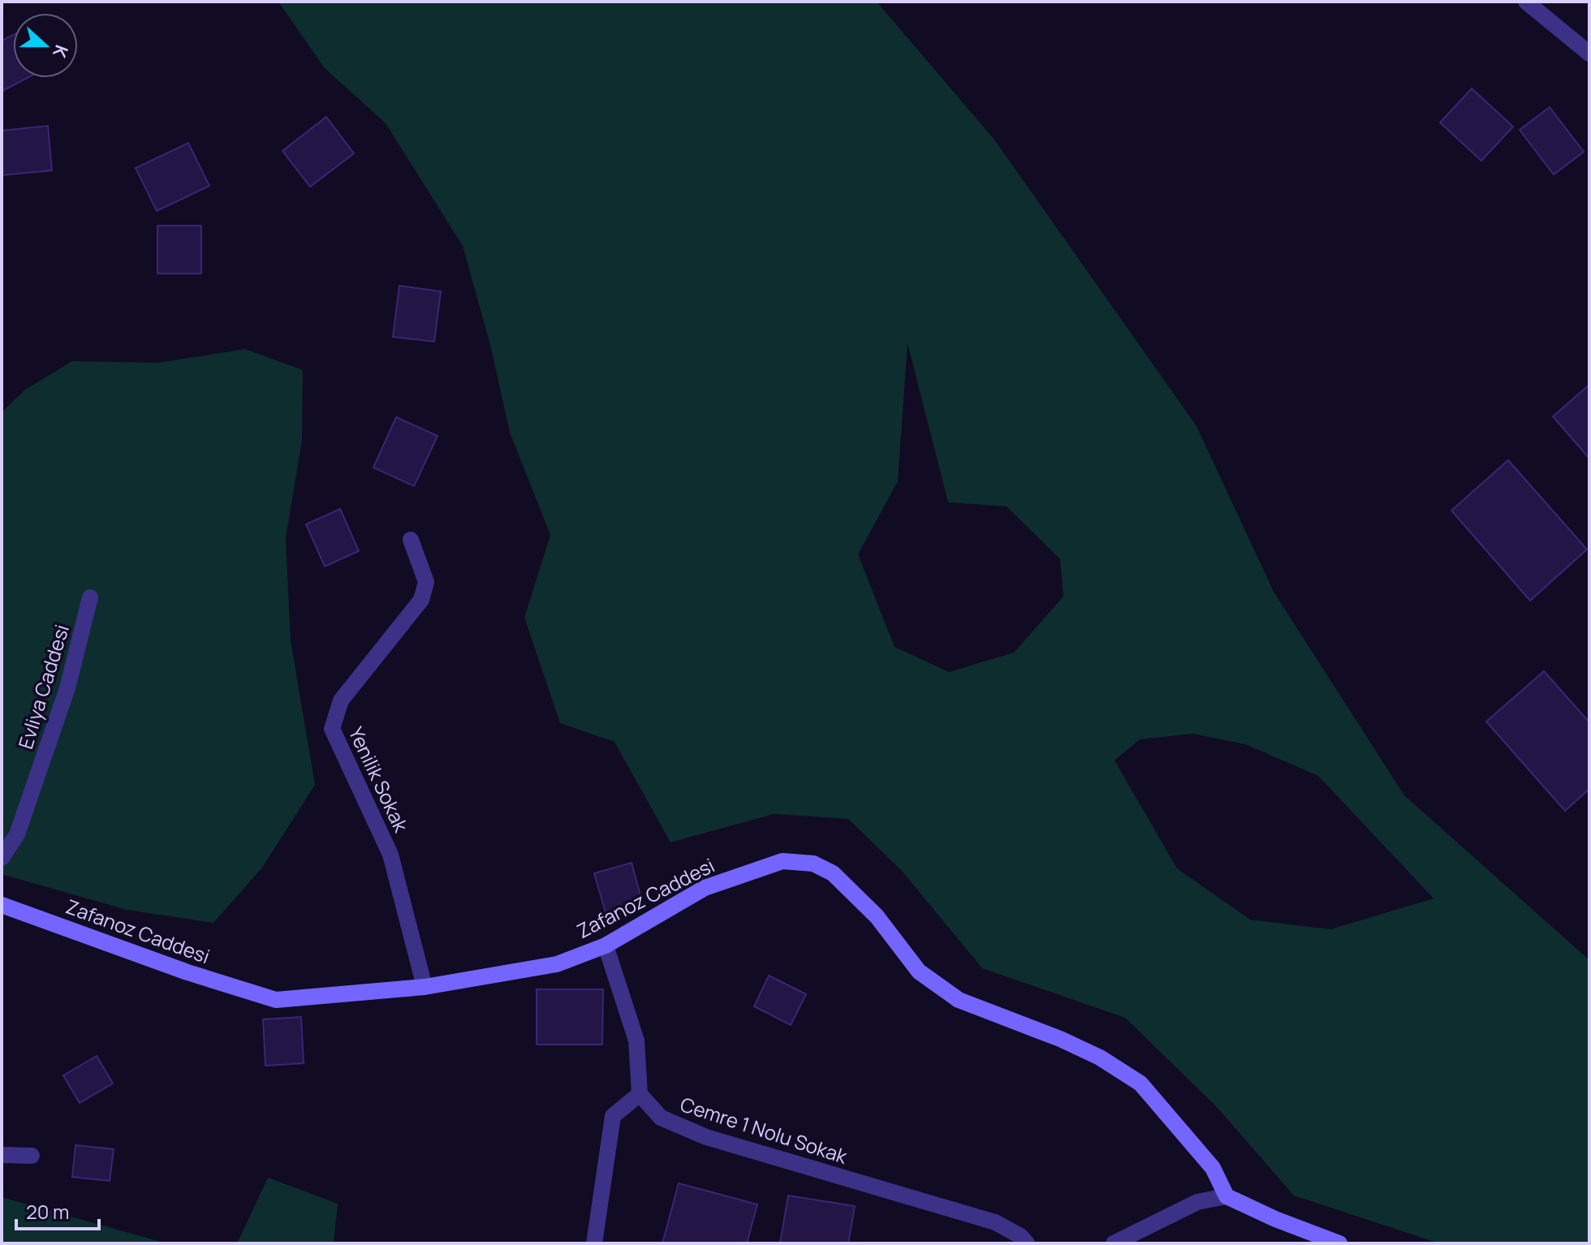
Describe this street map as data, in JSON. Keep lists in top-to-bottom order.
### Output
{
  "streets": {
    "street": [
      "Evliya Caddesi",
      "Yenilik Sokak",
      "Zafanoz Caddesi",
      "Cemre 1 Nolu Sokak"
    ]
  },
  "crossings": [
    ["Yenilik Sokak", "Zafanoz Caddesi"]
  ],
  "scale_bar": "20 m",
  "north": "right"
}
